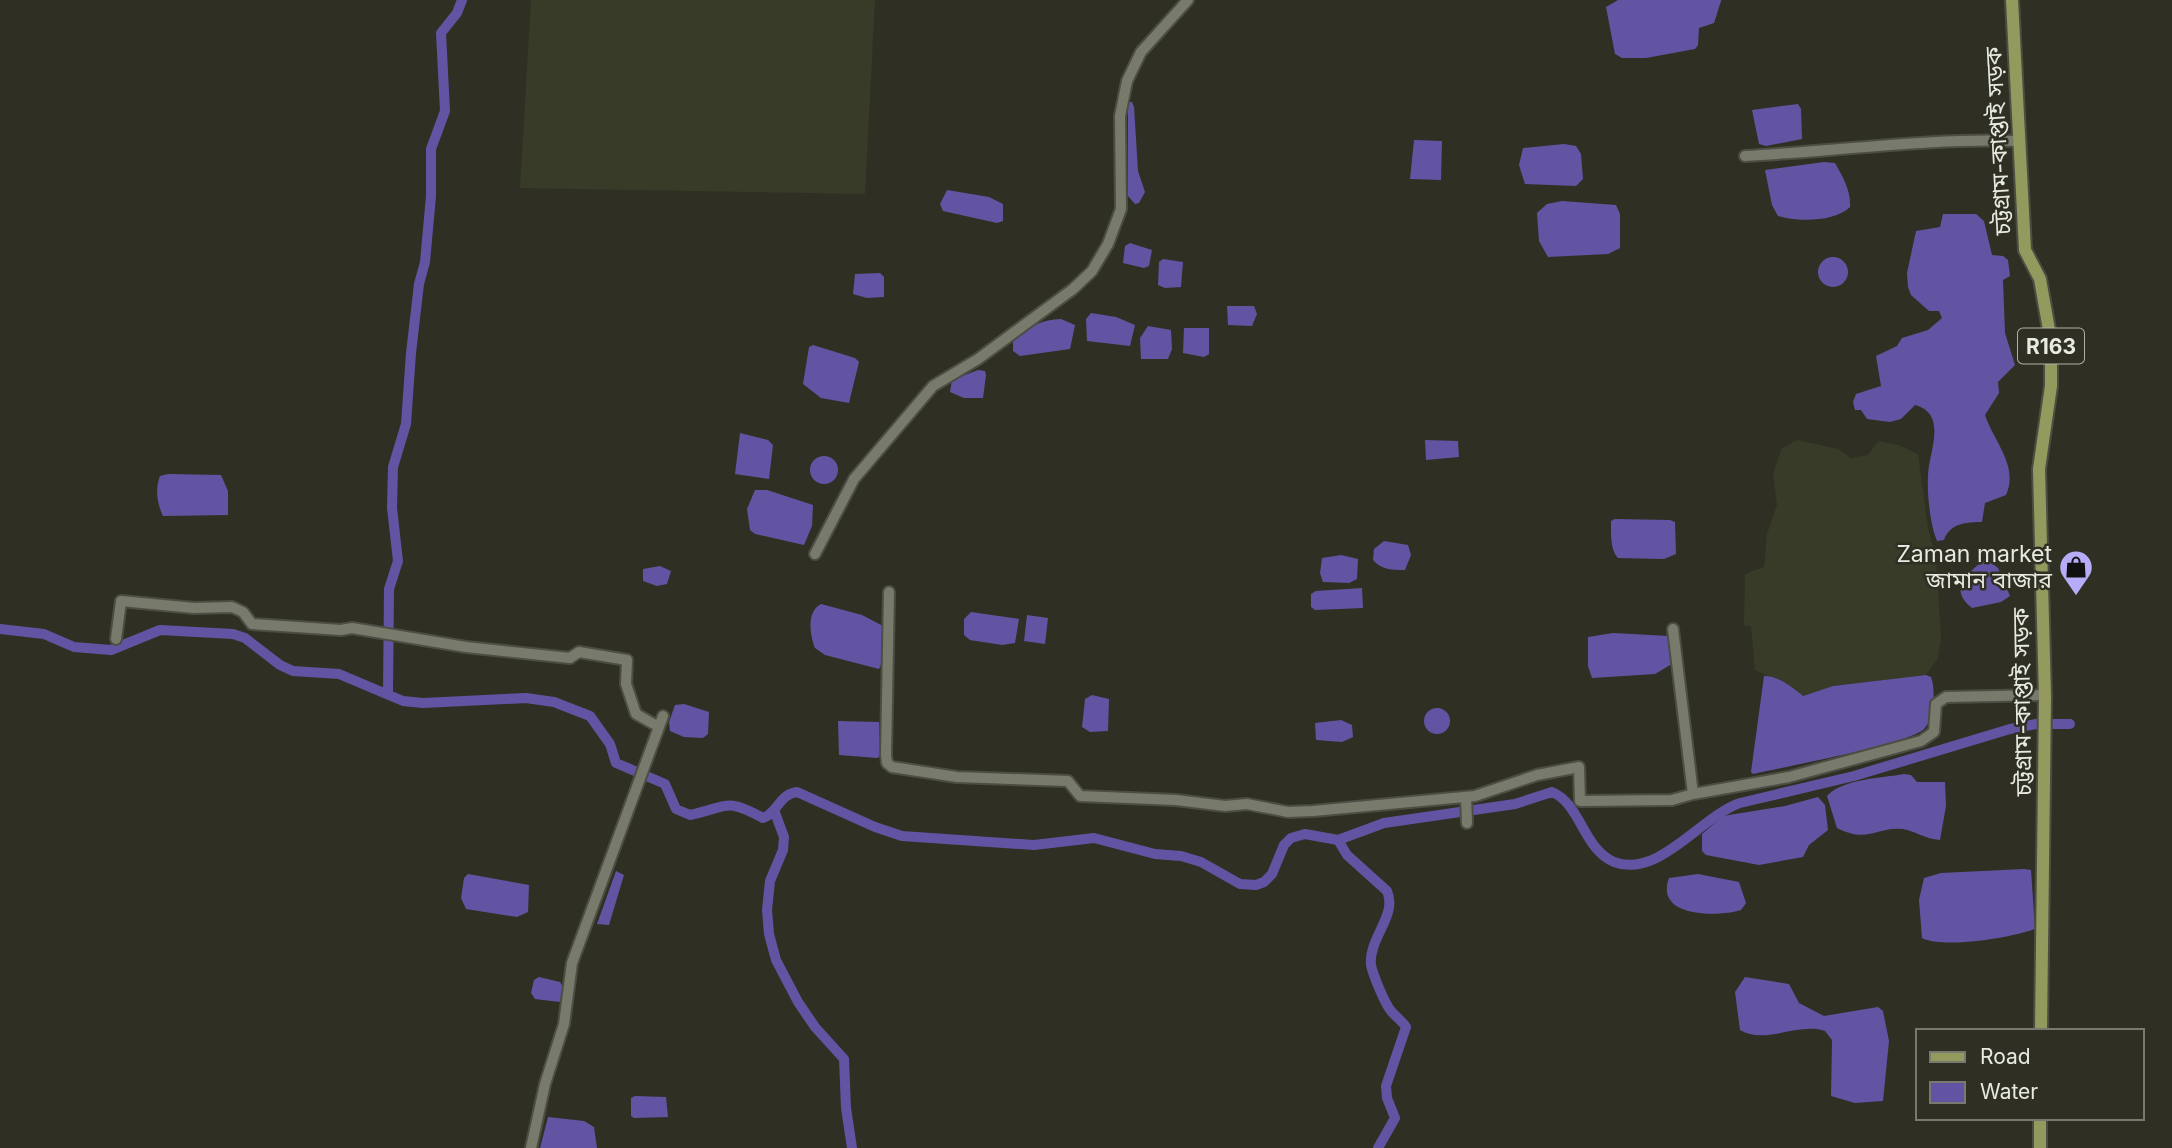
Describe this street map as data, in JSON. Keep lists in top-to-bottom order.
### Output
{
  "streets": {
    "main road": ["চট্টগ্রাম-কাপ্তাই সড়ক", "R163"]
  },
  "places": {
    "shop": ["Zaman market জামান বাজার"]
  },
  "legend": ["Road", "Water"]
}
